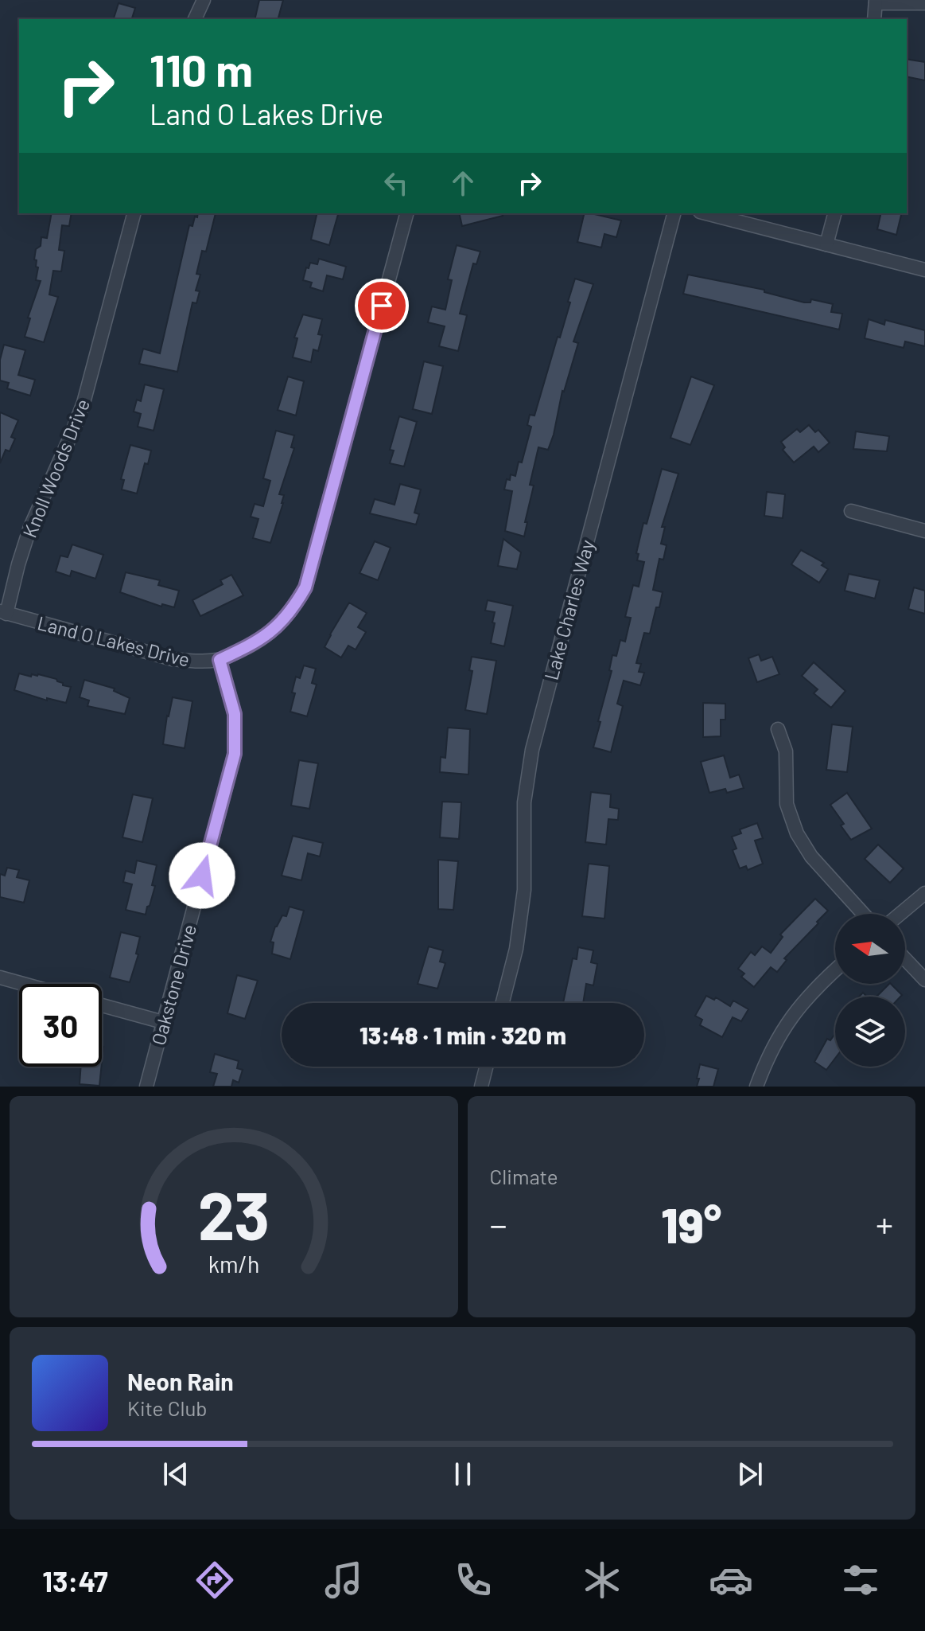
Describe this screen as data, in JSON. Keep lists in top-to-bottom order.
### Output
{
  "streets": {
    "street": [
      "Knoll Woods Drive",
      "Lake Charles Way",
      "Land O Lakes Drive",
      "Oakstone Drive"
    ]
  },
  "crossings": [
    ["Knoll Woods Drive", "Land O Lakes Drive"],
    ["Land O Lakes Drive", "Oakstone Drive"]
  ],
  "north": "left",
  "page": {
    "turn": ["110 m", "Land O Lakes Drive"],
    "limit": "30",
    "trip": "13:48 · 1 min · 320 m",
    "tile": "Climate",
    "heat": ["−", "19°", "+"],
    "song": ["Neon Rain", "Kite Club"],
    "tabs": "13:47",
    "gauge": ["23", "km/h"]
  }
}
